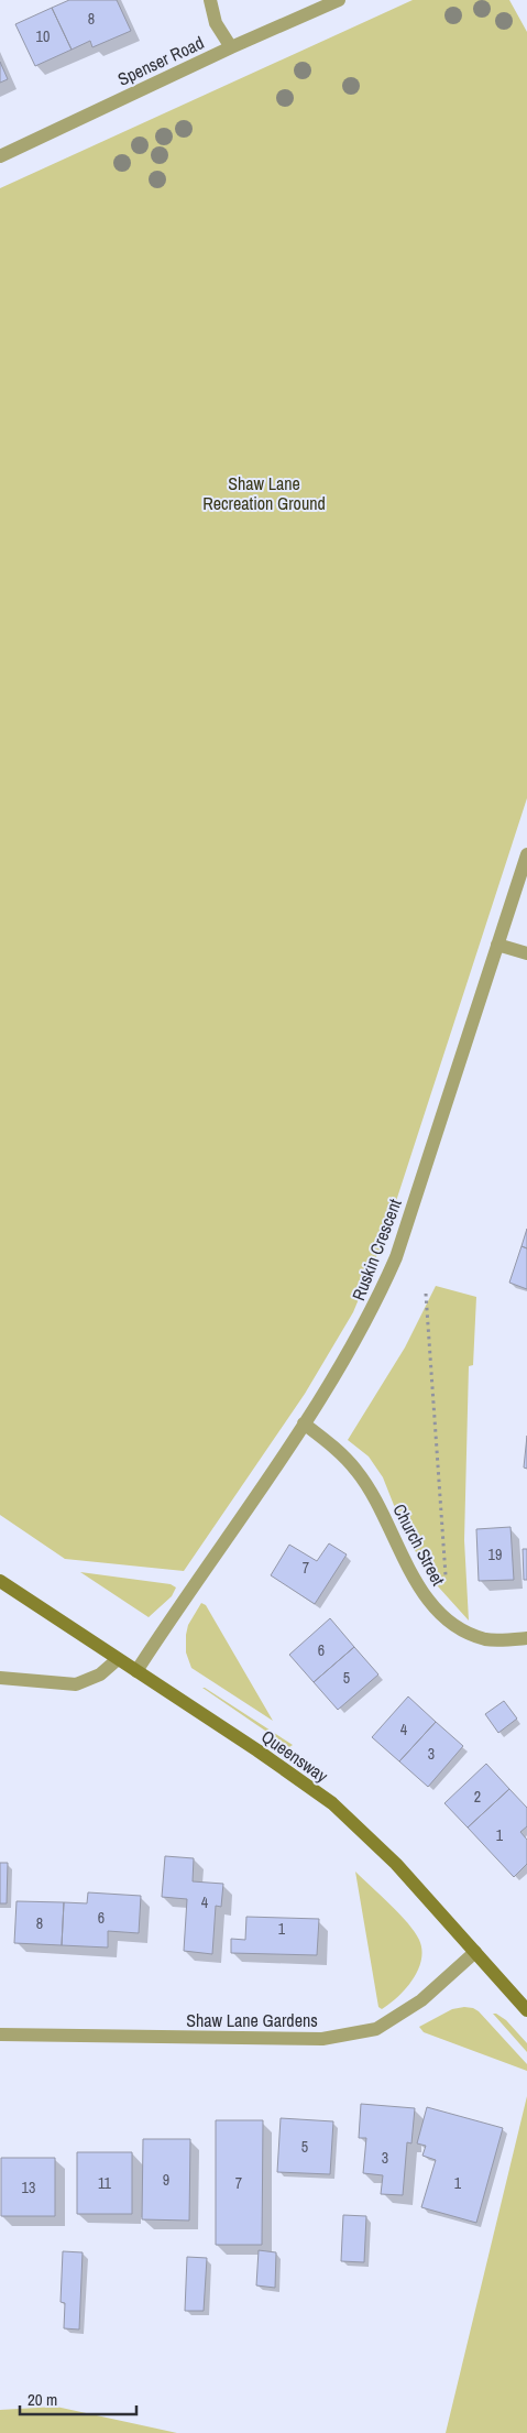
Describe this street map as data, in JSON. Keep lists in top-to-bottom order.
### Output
{
  "streets": {
    "street": [
      "Spenser Road",
      "Ruskin Crescent",
      "Church Street",
      "Queensway",
      "Shaw Lane Gardens"
    ]
  },
  "crossings": [
    ["Ruskin Crescent", "Church Street"],
    ["Ruskin Crescent", "Queensway"],
    ["Queensway", "Shaw Lane Gardens"]
  ],
  "parks": ["Shaw Lane Recreation Ground"],
  "house_numbers": [
    "8",
    "10",
    "19",
    "7",
    "6",
    "5",
    "4",
    "3",
    "2",
    "1",
    "4",
    "6",
    "8",
    "1",
    "5",
    "3",
    "9",
    "11",
    "7",
    "1",
    "13"
  ],
  "scale_bar": "20 m"
}
